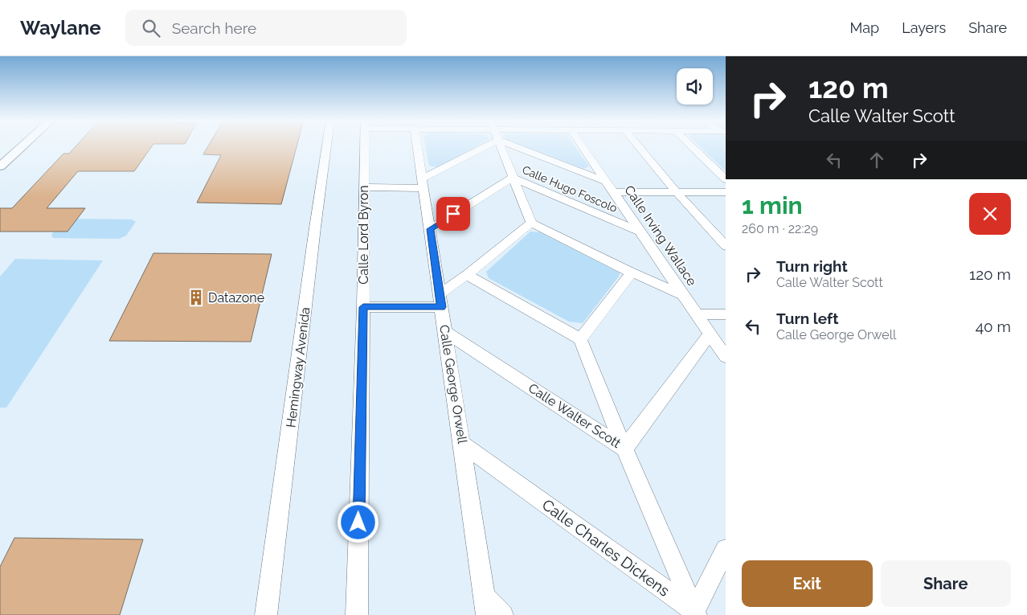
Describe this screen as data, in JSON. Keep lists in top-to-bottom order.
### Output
{
  "streets": {
    "street": [
      "Calle Hugo Foscolo",
      "Calle Lord Byron",
      "Calle Irving Wallace",
      "Hemingway Avenida",
      "Calle George Orwell",
      "Calle Walter Scott",
      "Calle Charles Dickens"
    ]
  },
  "crossings": [
    ["Calle Hugo Foscolo", "Calle Irving Wallace"],
    ["Calle Hugo Foscolo", "Calle George Orwell"],
    ["Calle Irving Wallace", "Calle Walter Scott"],
    ["Calle George Orwell", "Calle Walter Scott"],
    ["Calle George Orwell", "Calle Charles Dickens"]
  ],
  "places": {
    "building": ["Datazone"]
  },
  "page": {
    "header": "Waylane",
    "search": "Search here",
    "nav": ["Map", "Layers", "Share"],
    "turn": ["120 m", "Calle Walter Scott"],
    "heading": ["1 min", "260 m · 22:29"],
    "list": [
      {
        "name": "Turn right",
        "note": "Calle Walter Scott",
        "value": "120 m"
      },
      {
        "name": "Turn left",
        "note": "Calle George Orwell",
        "value": "40 m"
      }
    ],
    "buttons": ["Exit", "Share"]
  }
}
